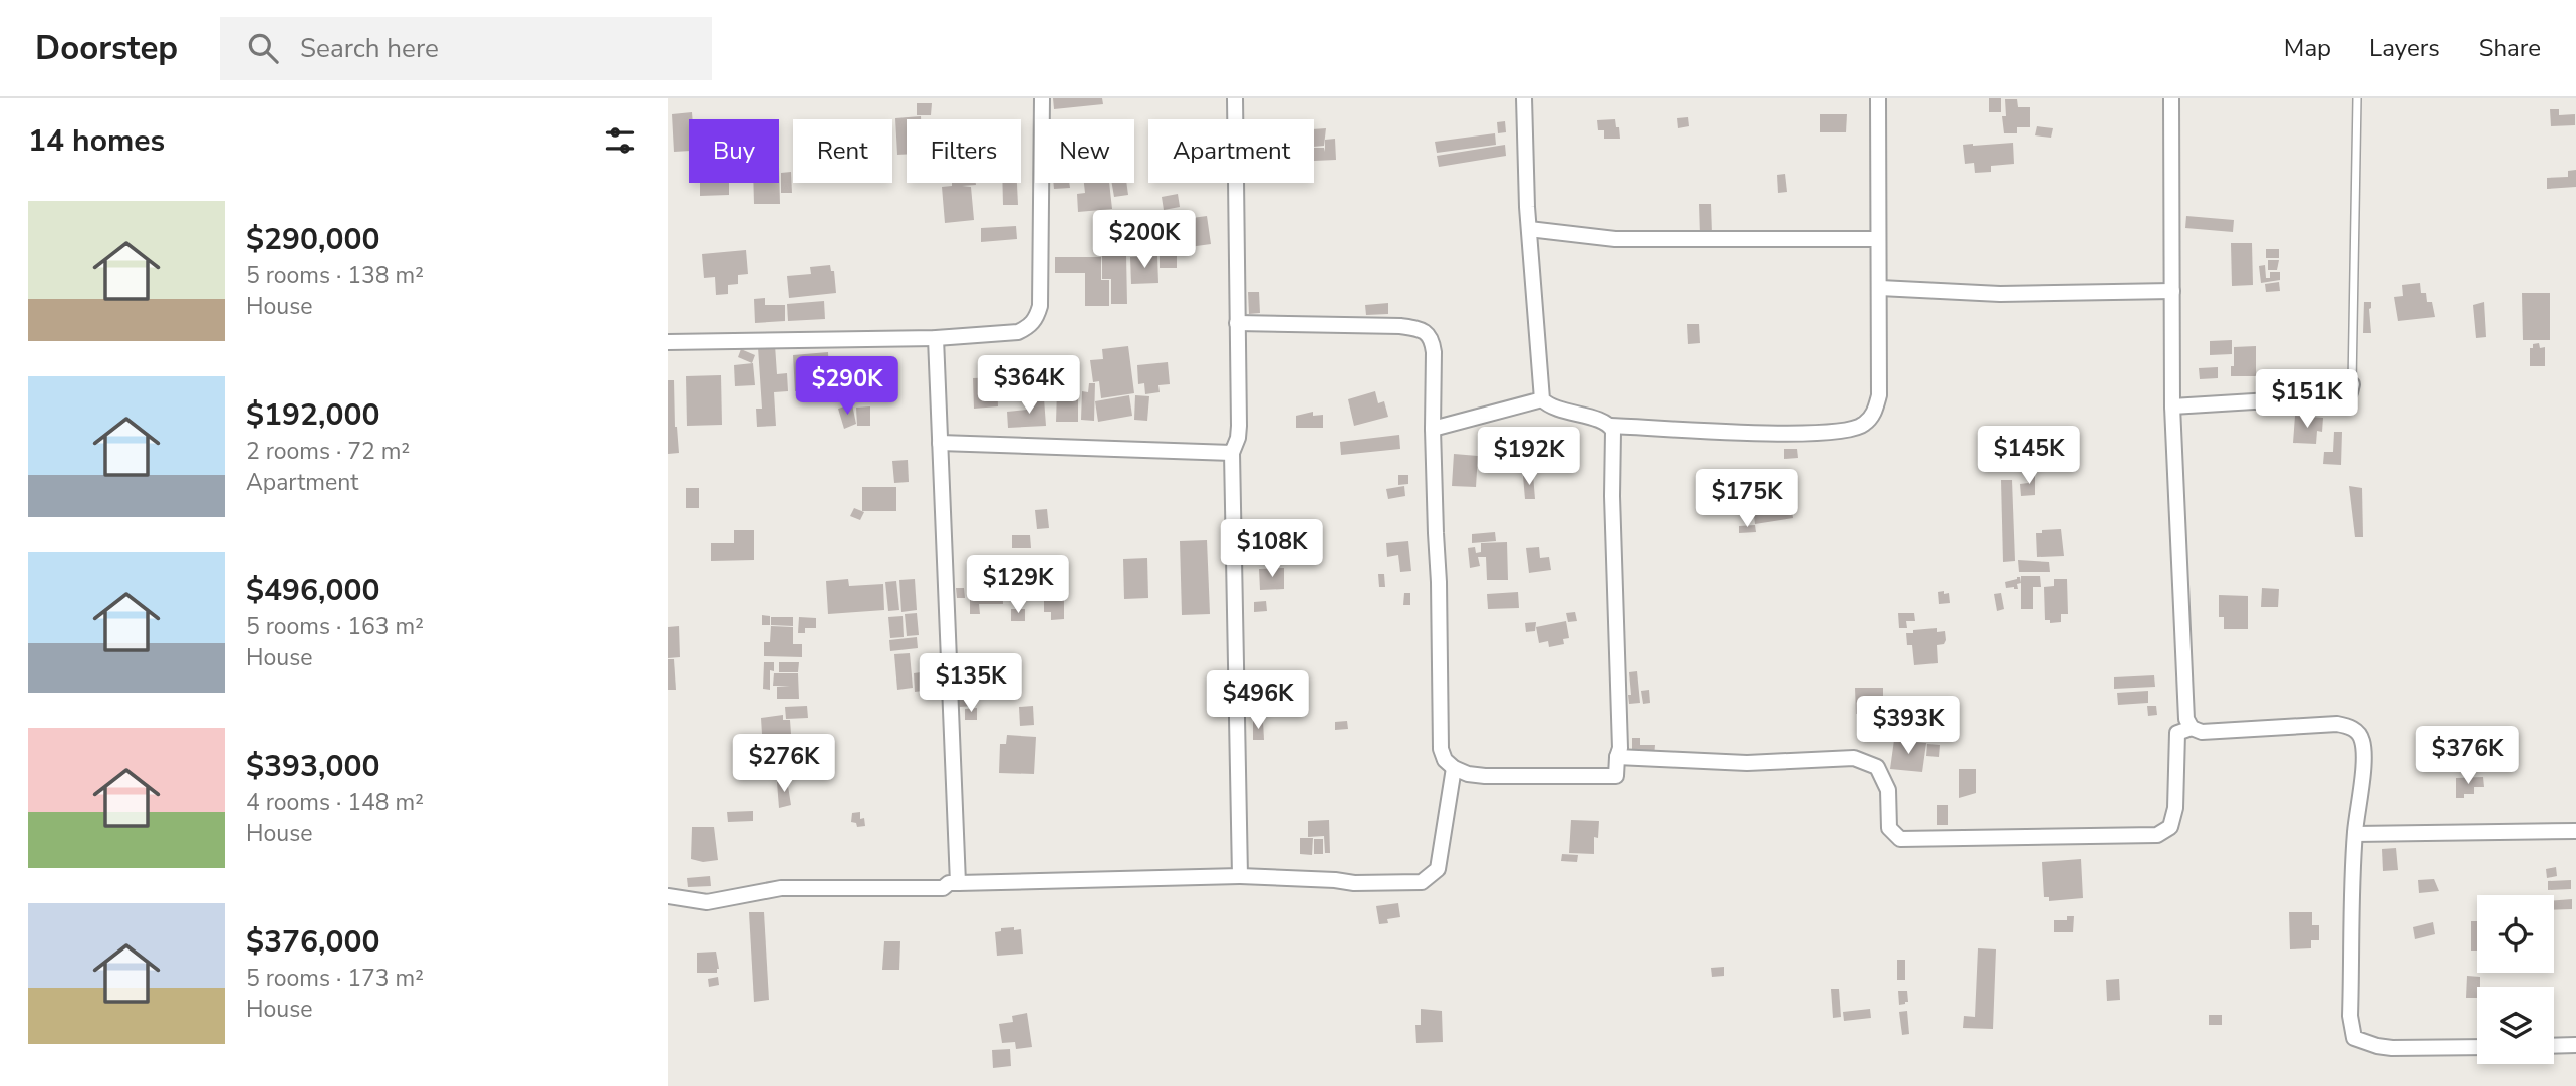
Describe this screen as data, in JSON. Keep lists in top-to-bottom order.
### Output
{
  "page": {
    "header": "Doorstep",
    "search": "Search here",
    "nav": ["Map", "Layers", "Share"],
    "heading": "14 homes",
    "chip": [
      "Buy",
      "Rent",
      "Filters",
      "New",
      "Apartment"
    ],
    "list": [
      {
        "name": "$290,000",
        "note": "5 rooms · 138 m² · House"
      },
      {
        "name": "$192,000",
        "note": "2 rooms · 72 m² · Apartment"
      },
      {
        "name": "$496,000",
        "note": "5 rooms · 163 m² · House"
      },
      {
        "name": "$393,000",
        "note": "4 rooms · 148 m² · House"
      },
      {
        "name": "$376,000",
        "note": "5 rooms · 173 m² · House"
      }
    ],
    "price": [
      "$200K",
      "$364K",
      "$290K",
      "$151K",
      "$145K",
      "$192K",
      "$175K",
      "$108K",
      "$129K",
      "$135K",
      "$496K",
      "$393K",
      "$376K",
      "$276K"
    ]
  }
}
